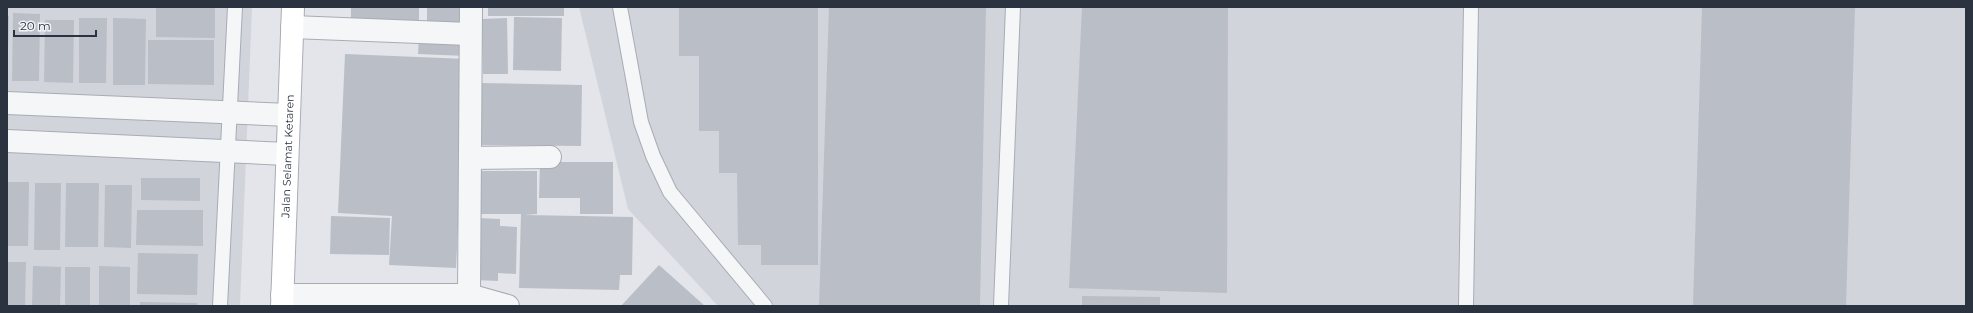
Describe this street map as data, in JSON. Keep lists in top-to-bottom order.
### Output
{
  "streets": {
    "street": ["Jalan Selamat Ketaren"]
  },
  "scale_bar": "20 m"
}
